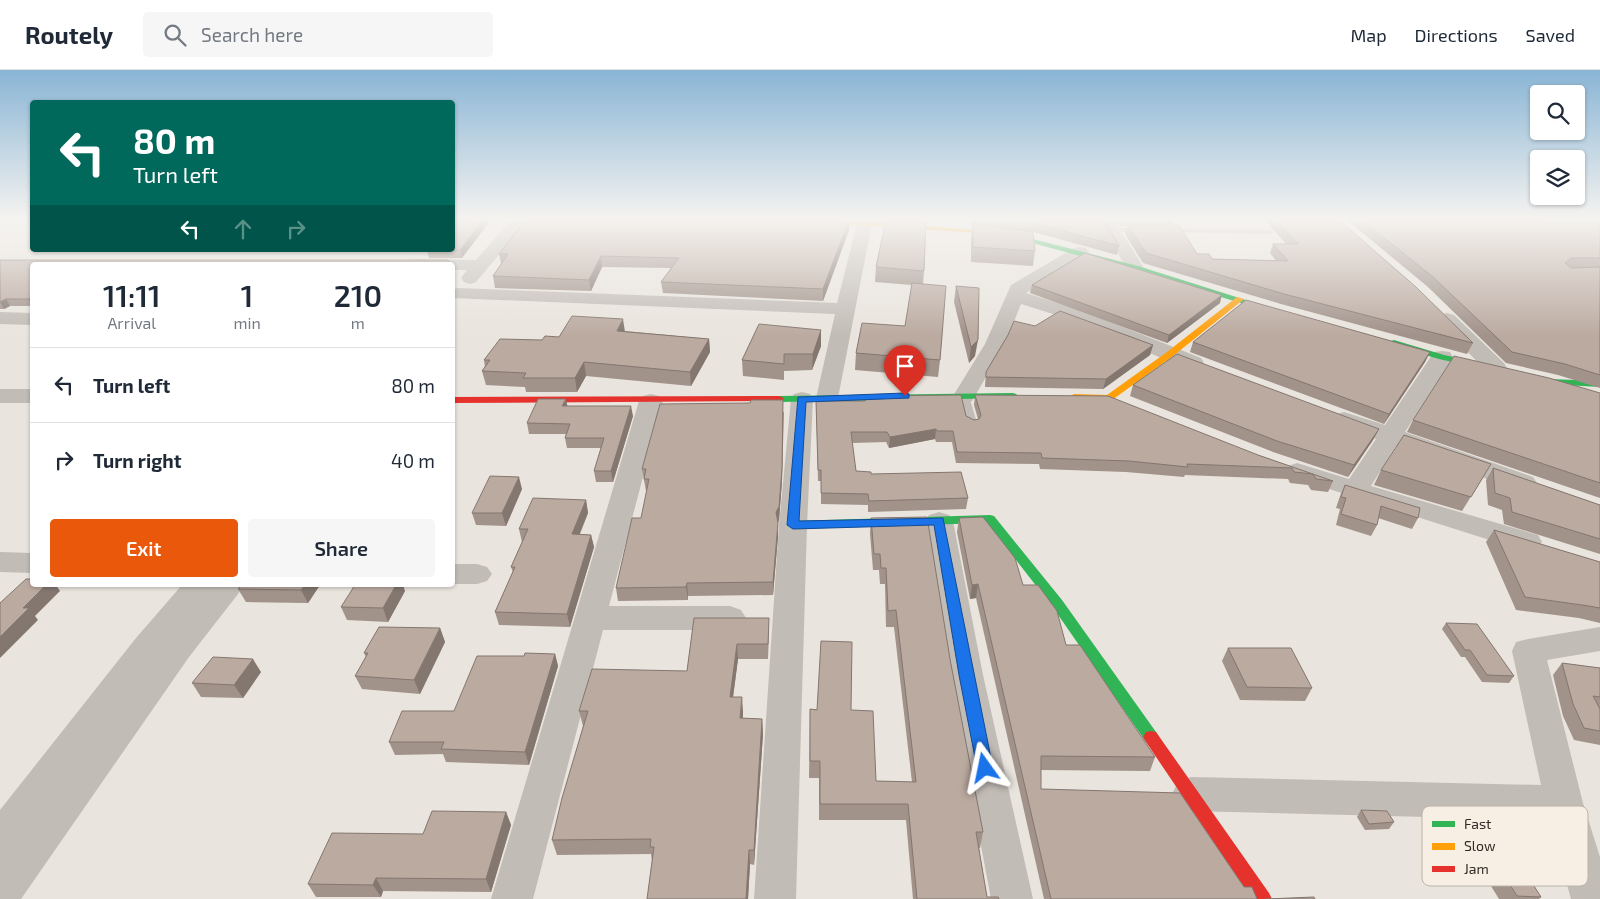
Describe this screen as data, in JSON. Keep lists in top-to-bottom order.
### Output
{
  "legend": ["Fast", "Slow", "Jam"],
  "page": {
    "header": "Routely",
    "search": "Search here",
    "nav": ["Map", "Directions", "Saved"],
    "turn": ["80 m", "Turn left"],
    "eta": [
      "11:11",
      "Arrival",
      "1",
      "min",
      "210",
      "m"
    ],
    "list": [
      {
        "name": "Turn left",
        "value": "80 m"
      },
      {
        "name": "Turn right",
        "value": "40 m"
      }
    ],
    "buttons": ["Exit", "Share"]
  }
}
